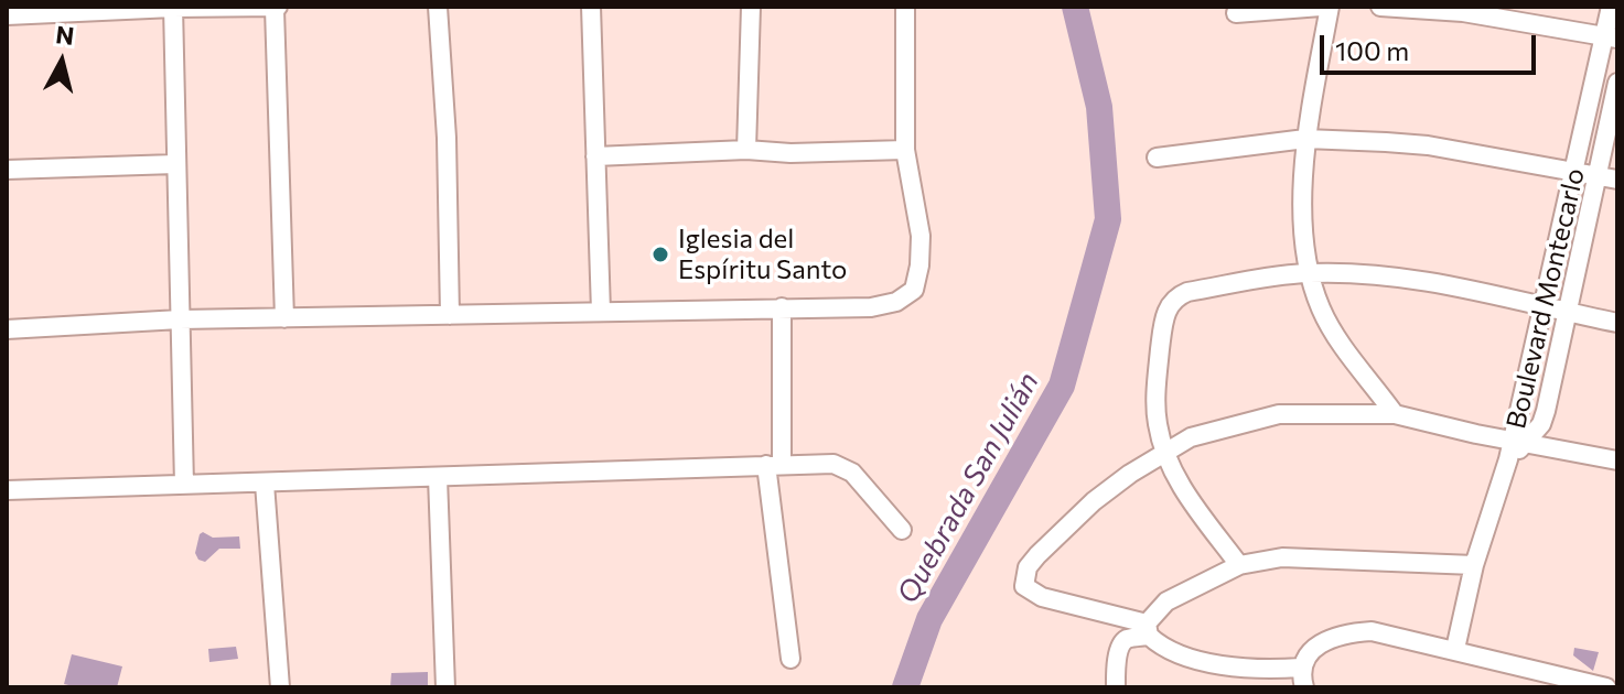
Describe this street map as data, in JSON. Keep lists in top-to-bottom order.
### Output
{
  "streets": {
    "street": ["Boulevard Montecarlo"]
  },
  "water": ["Quebrada San Julián"],
  "places": ["Iglesia del Espíritu Santo"],
  "scale_bar": "100 m",
  "north": "top"
}
